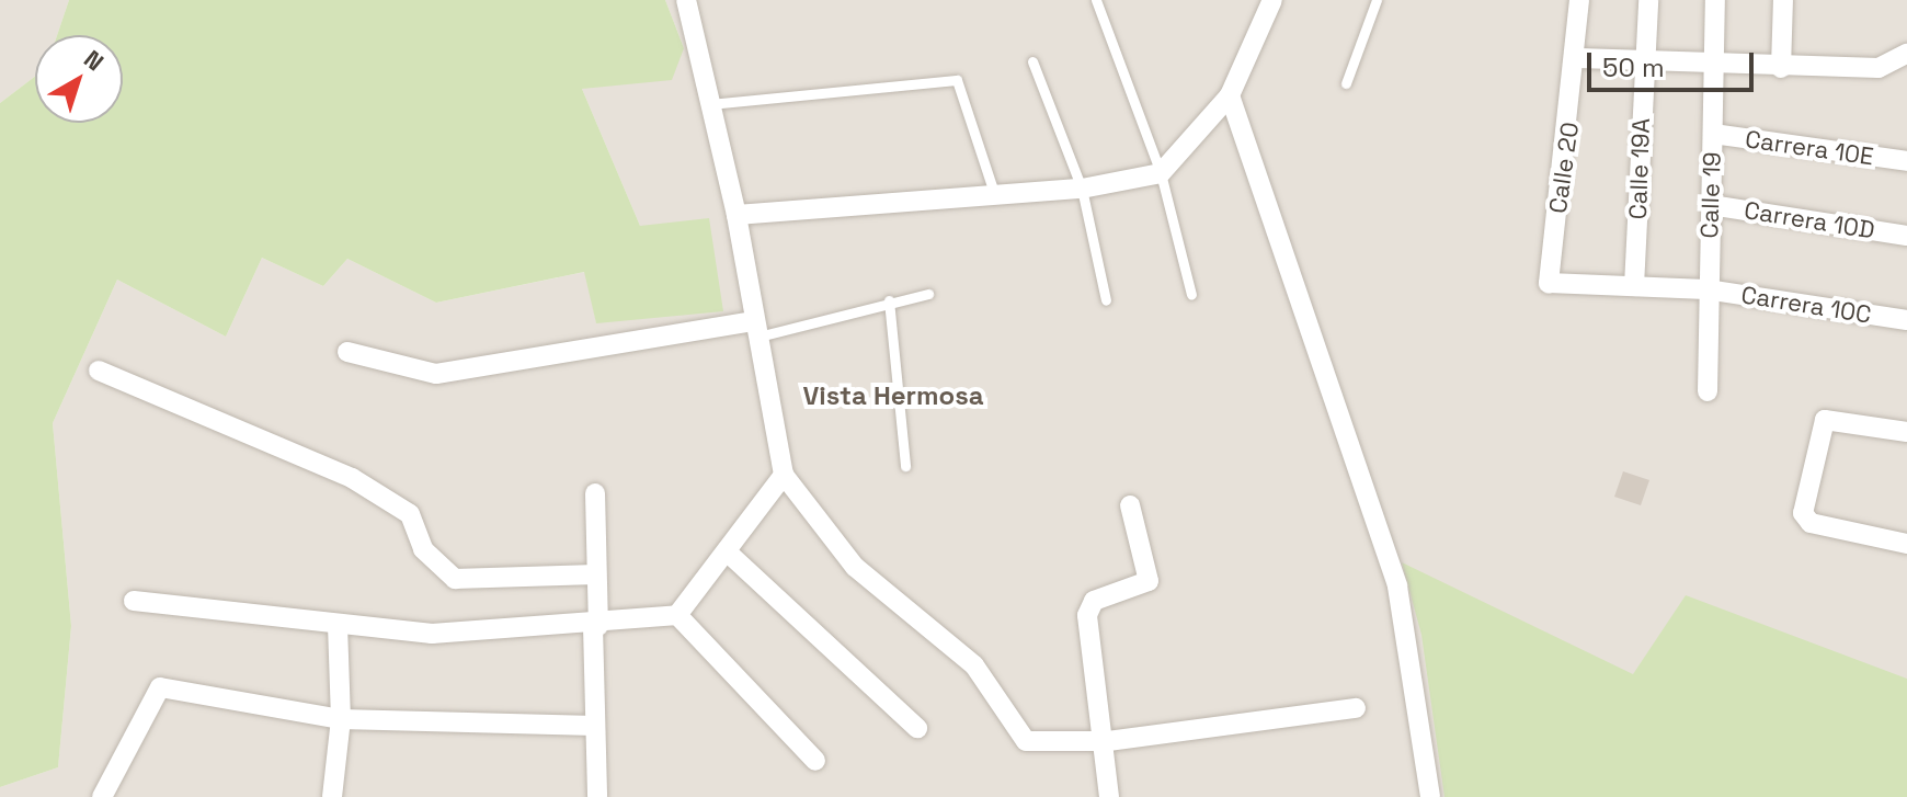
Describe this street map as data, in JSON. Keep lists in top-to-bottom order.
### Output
{
  "streets": {
    "street": [
      "Carrera 10E",
      "Calle 20",
      "Calle 19A",
      "Calle 19",
      "Carrera 10D",
      "Carrera 10C"
    ]
  },
  "crossings": [
    ["Carrera 10E", "Calle 19"],
    ["Calle 20", "Carrera 10C"],
    ["Calle 19A", "Carrera 10C"],
    ["Calle 19", "Carrera 10D"],
    ["Calle 19", "Carrera 10C"]
  ],
  "districts": ["Vista Hermosa"],
  "scale_bar": "50 m",
  "north": "top right"
}
